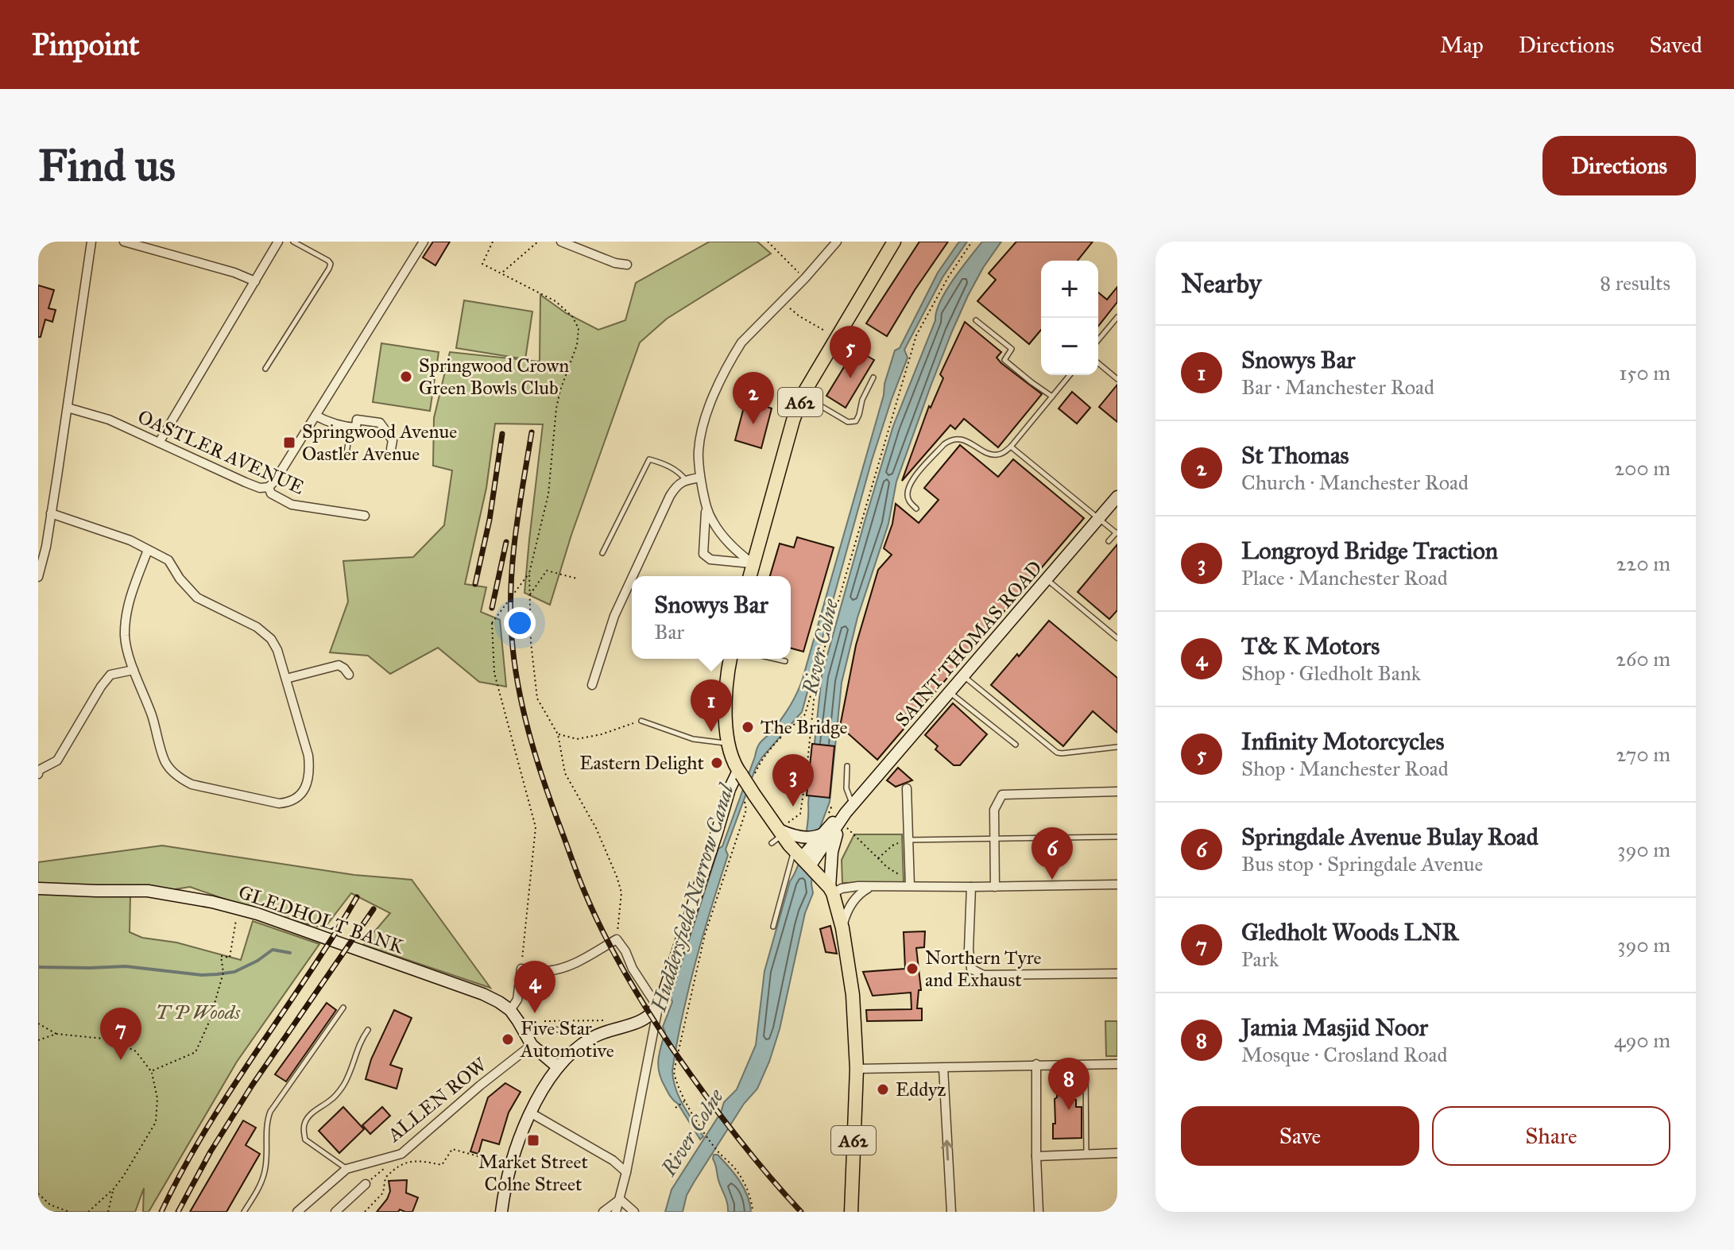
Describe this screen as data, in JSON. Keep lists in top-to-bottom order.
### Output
{
  "streets": {
    "main road": ["A62"],
    "street": [
      "OASTLER AVENUE",
      "SAINT THOMAS ROAD",
      "GLEDHOLT BANK",
      "ALLEN ROW"
    ]
  },
  "crossings": [
    ["A62", "SAINT THOMAS ROAD"],
    ["GLEDHOLT BANK", "ALLEN ROW"]
  ],
  "water": ["River Colne", "Huddersfield Narrow Canal"],
  "parks": ["T P Woods"],
  "places": {
    "other": [
      "Springwood Crown Green Bowls Club",
      "The Bridge",
      "Eastern Delight",
      "Northern Tyre and Exhaust",
      "Five Star Automotive",
      "Eddyz"
    ],
    "transit": ["Springwood Avenue Oastler Avenue", "Market Street Colne Street"]
  },
  "page": {
    "header": "Pinpoint",
    "nav": ["Map", "Directions", "Saved"],
    "buttons": [
      "Directions",
      ["Save", "Share"]
    ],
    "title": "Find us",
    "heading": ["Nearby", "8 results"],
    "map_buttons": ["+", "−"],
    "list": [
      {
        "mark": "1",
        "name": "Snowys Bar",
        "note": "Bar · Manchester Road",
        "value": "150 m"
      },
      {
        "mark": "2",
        "name": "St Thomas",
        "note": "Church · Manchester Road",
        "value": "200 m"
      },
      {
        "mark": "3",
        "name": "Longroyd Bridge Traction",
        "note": "Place · Manchester Road",
        "value": "220 m"
      },
      {
        "mark": "4",
        "name": "T& K Motors",
        "note": "Shop · Gledholt Bank",
        "value": "260 m"
      },
      {
        "mark": "5",
        "name": "Infinity Motorcycles",
        "note": "Shop · Manchester Road",
        "value": "270 m"
      },
      {
        "mark": "6",
        "name": "Springdale Avenue Bulay Road",
        "note": "Bus stop · Springdale Avenue",
        "value": "390 m"
      },
      {
        "mark": "7",
        "name": "Gledholt Woods LNR",
        "note": "Park",
        "value": "390 m"
      },
      {
        "mark": "8",
        "name": "Jamia Masjid Noor",
        "note": "Mosque · Crosland Road",
        "value": "490 m"
      }
    ],
    "pins": [
      "5",
      "2",
      "1",
      "3",
      "6",
      "4",
      "7",
      "8"
    ],
    "popup": ["Snowys Bar", "Bar"]
  }
}
